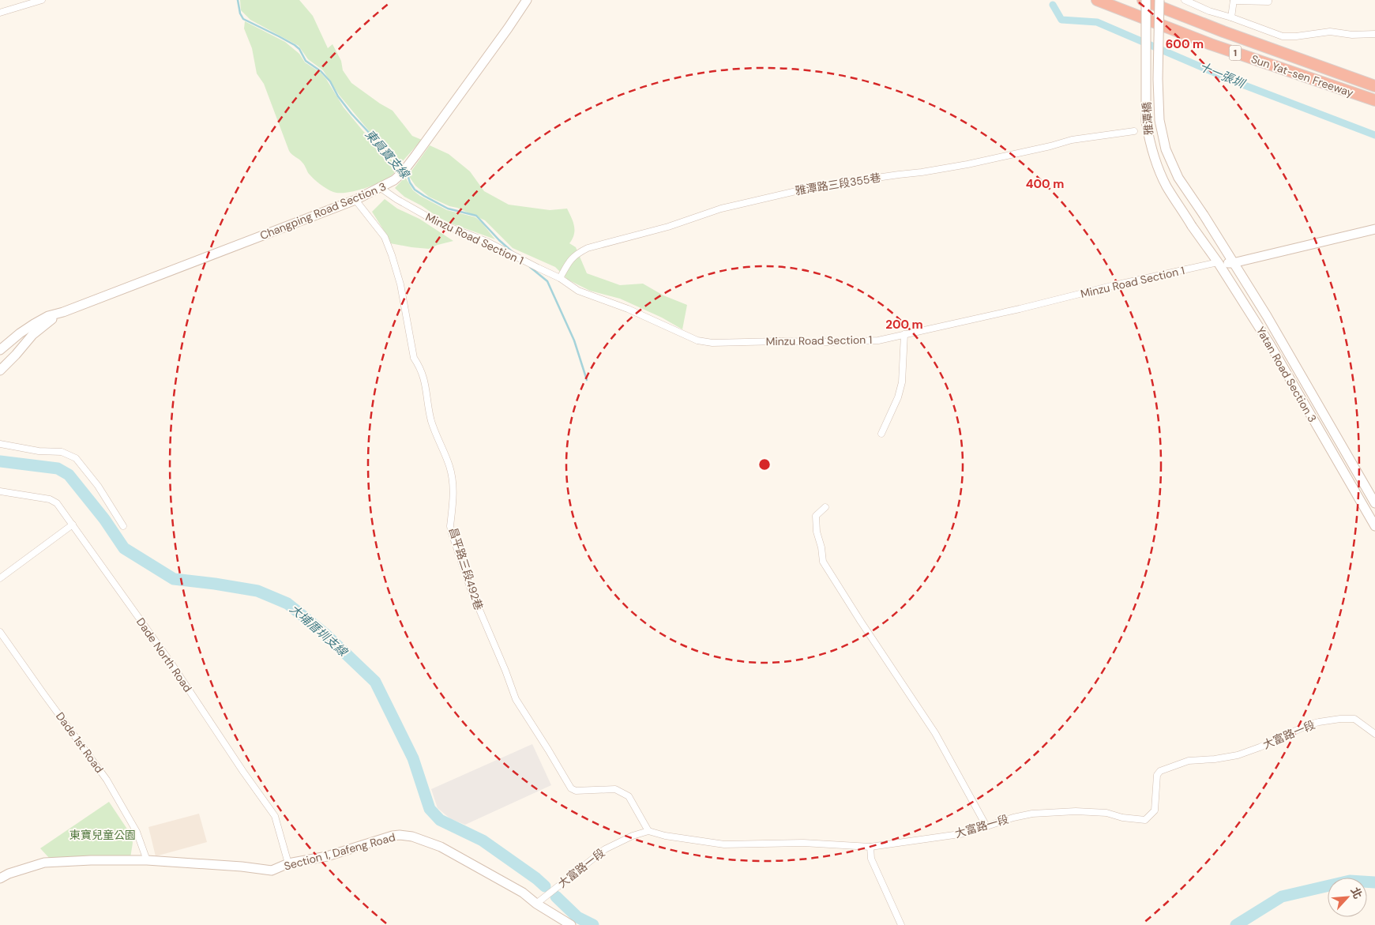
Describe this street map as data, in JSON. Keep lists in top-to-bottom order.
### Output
{
  "streets": {
    "highway": ["1", "Sun Yat-sen Freeway"],
    "street": [
      "雅潭橋",
      "雅潭路三段355巷",
      "Changping Road Section 3",
      "Minzu Road Section 1",
      "Yatan Road Section 3",
      "昌平路三段492巷",
      "Dade North Road",
      "大富路一段",
      "Dade 1st Road",
      "Section 1, Dafeng Road"
    ]
  },
  "crossings": [
    ["雅潭橋", "Yatan Road Section 3"],
    ["雅潭路三段355巷", "Minzu Road Section 1"],
    ["Changping Road Section 3", "Minzu Road Section 1"],
    ["Changping Road Section 3", "昌平路三段492巷"],
    ["Minzu Road Section 1", "Yatan Road Section 3"],
    ["昌平路三段492巷", "大富路一段"],
    ["Dade North Road", "Section 1, Dafeng Road"],
    ["大富路一段", "Section 1, Dafeng Road"],
    ["Dade 1st Road", "Section 1, Dafeng Road"]
  ],
  "water": ["十一張圳", "東員寶支線", "大埔厝圳支線"],
  "parks": ["東寶兒童公園"],
  "north": "top right",
  "rings": ["600 m", "400 m", "200 m"]
}
